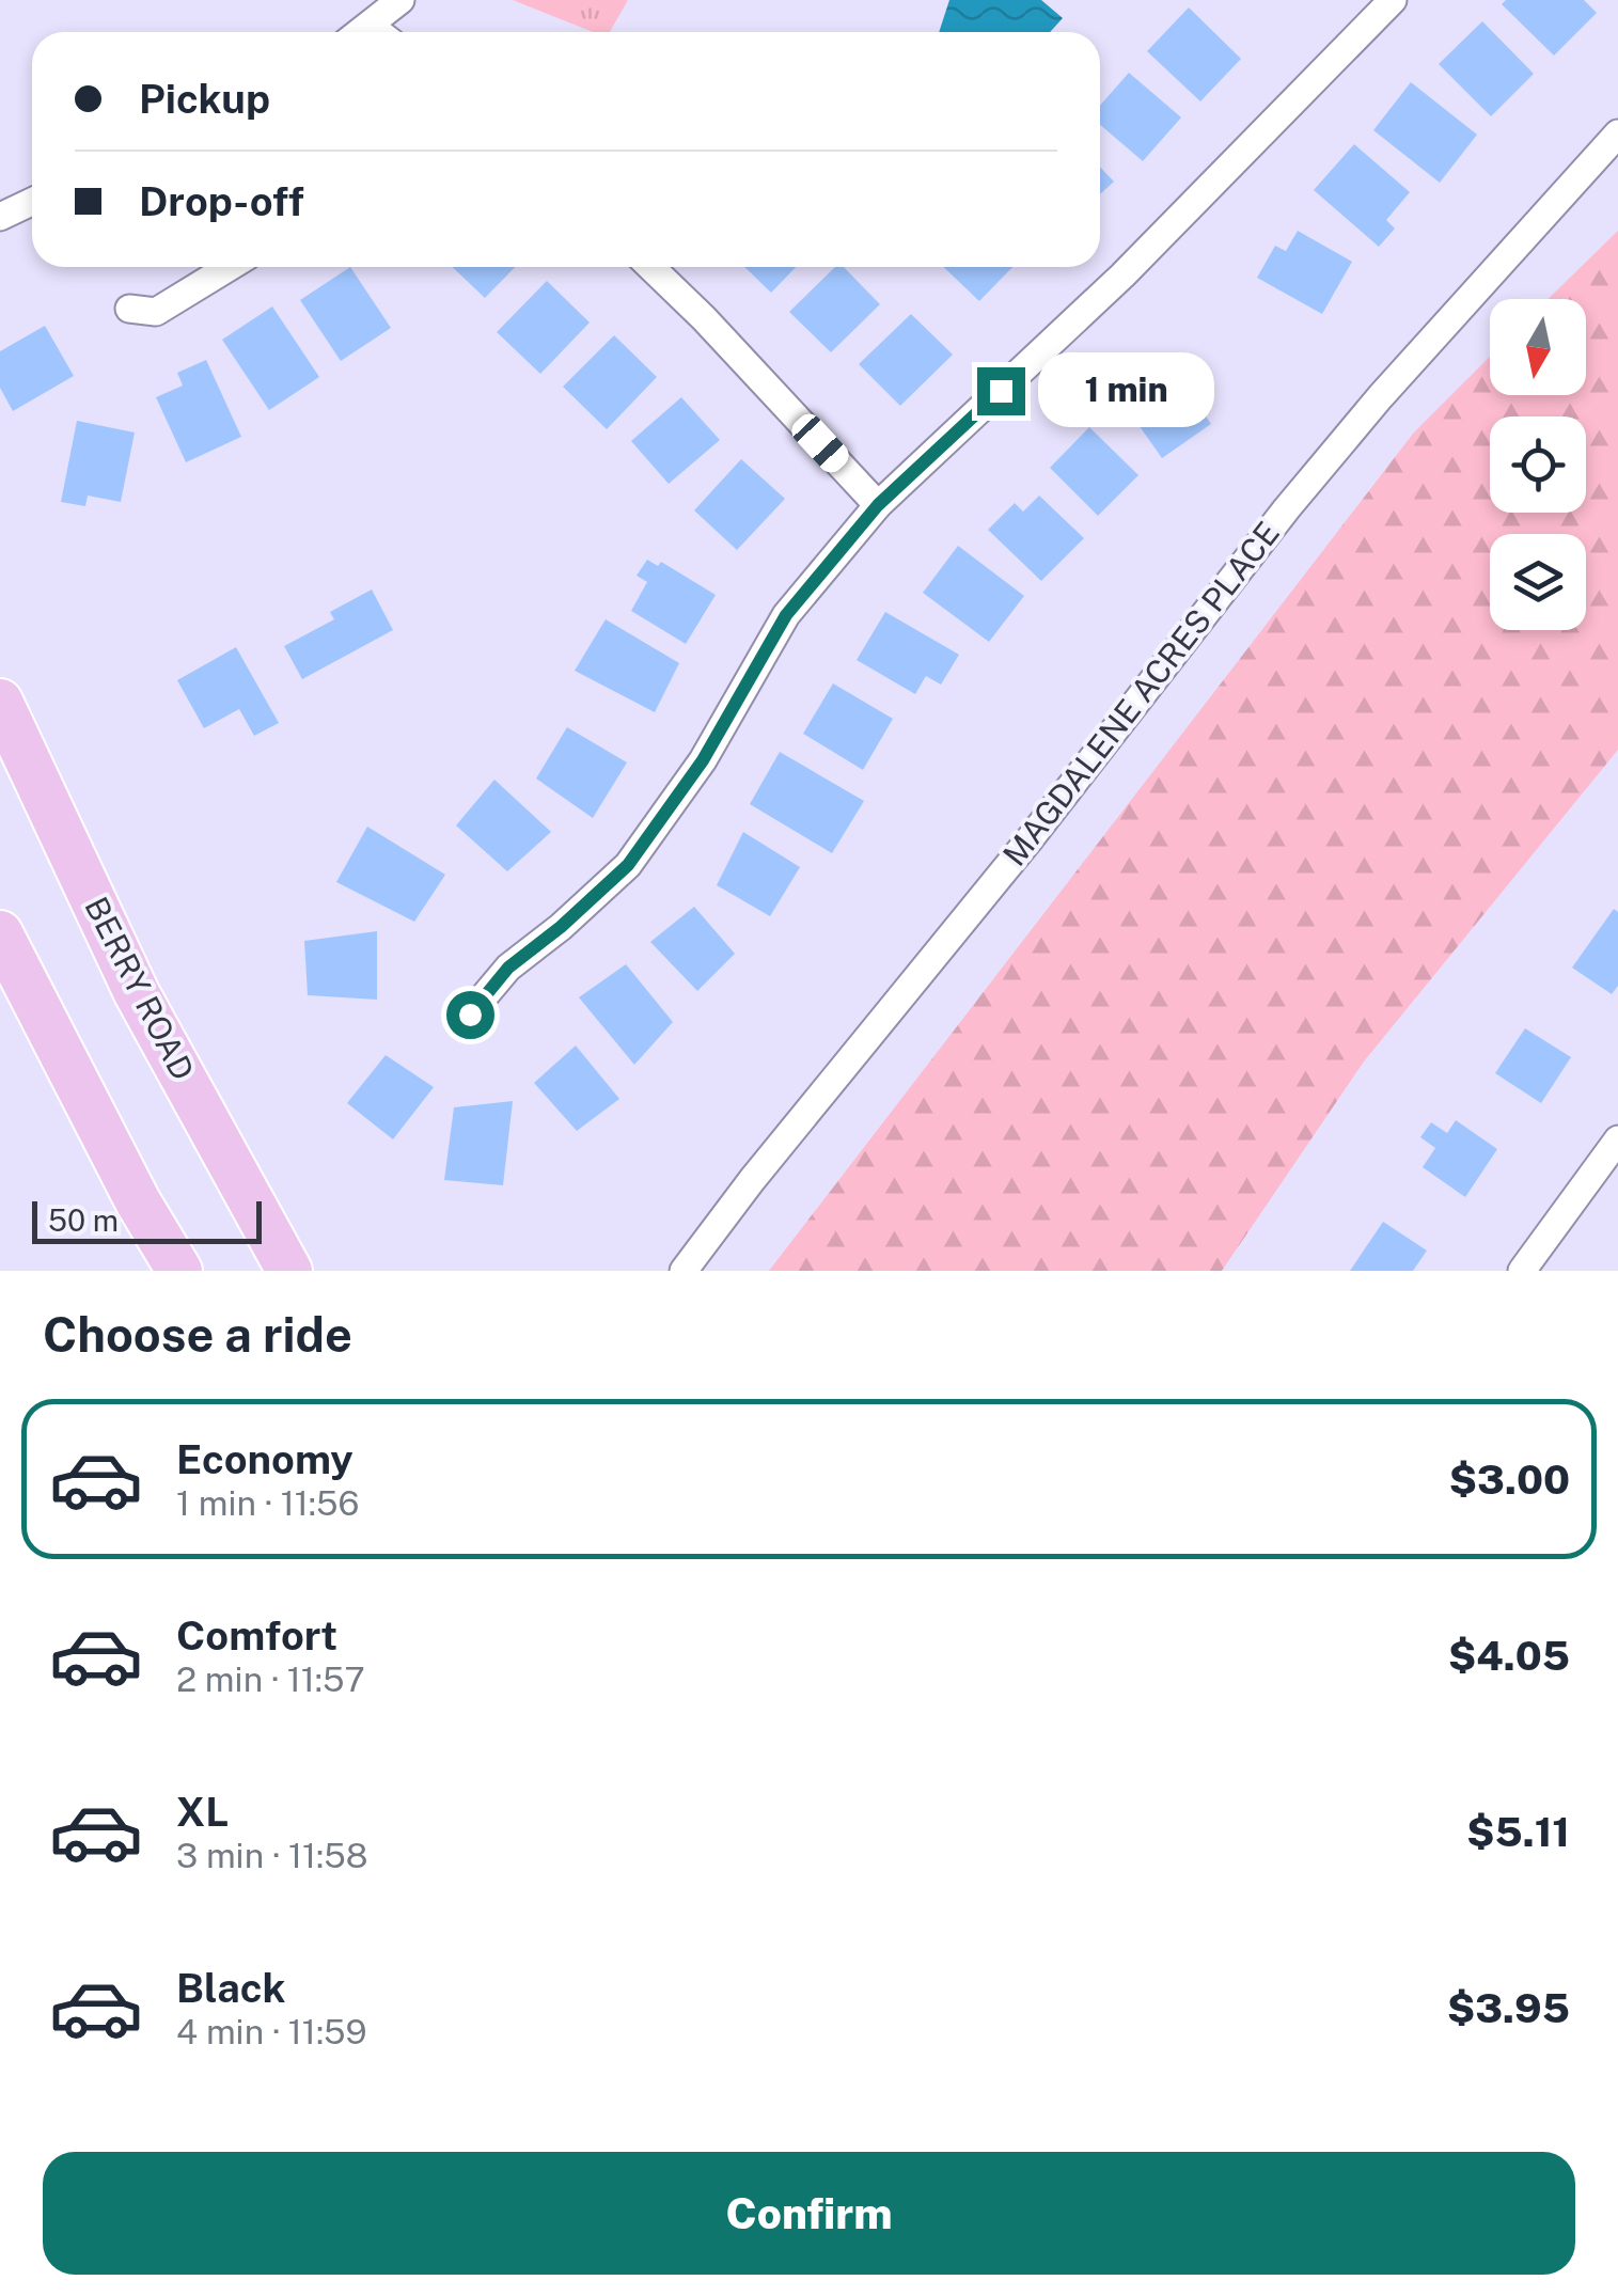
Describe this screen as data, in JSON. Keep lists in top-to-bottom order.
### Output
{
  "streets": {
    "highway": ["BERRY ROAD"],
    "street": ["MAGDALENE ACRES PLACE"]
  },
  "scale_bar": "50 m",
  "north": "bottom",
  "page": {
    "banner": ["Pickup", "Drop-off"],
    "bubble": "1 min",
    "scale": "50 m",
    "heading": "Choose a ride",
    "list": [
      {
        "name": "Economy",
        "note": "1 min · 11:56",
        "value": "$3.00"
      },
      {
        "name": "Comfort",
        "note": "2 min · 11:57",
        "value": "$4.05"
      },
      {
        "name": "XL",
        "note": "3 min · 11:58",
        "value": "$5.11"
      },
      {
        "name": "Black",
        "note": "4 min · 11:59",
        "value": "$3.95"
      }
    ],
    "buttons": "Confirm"
  }
}
